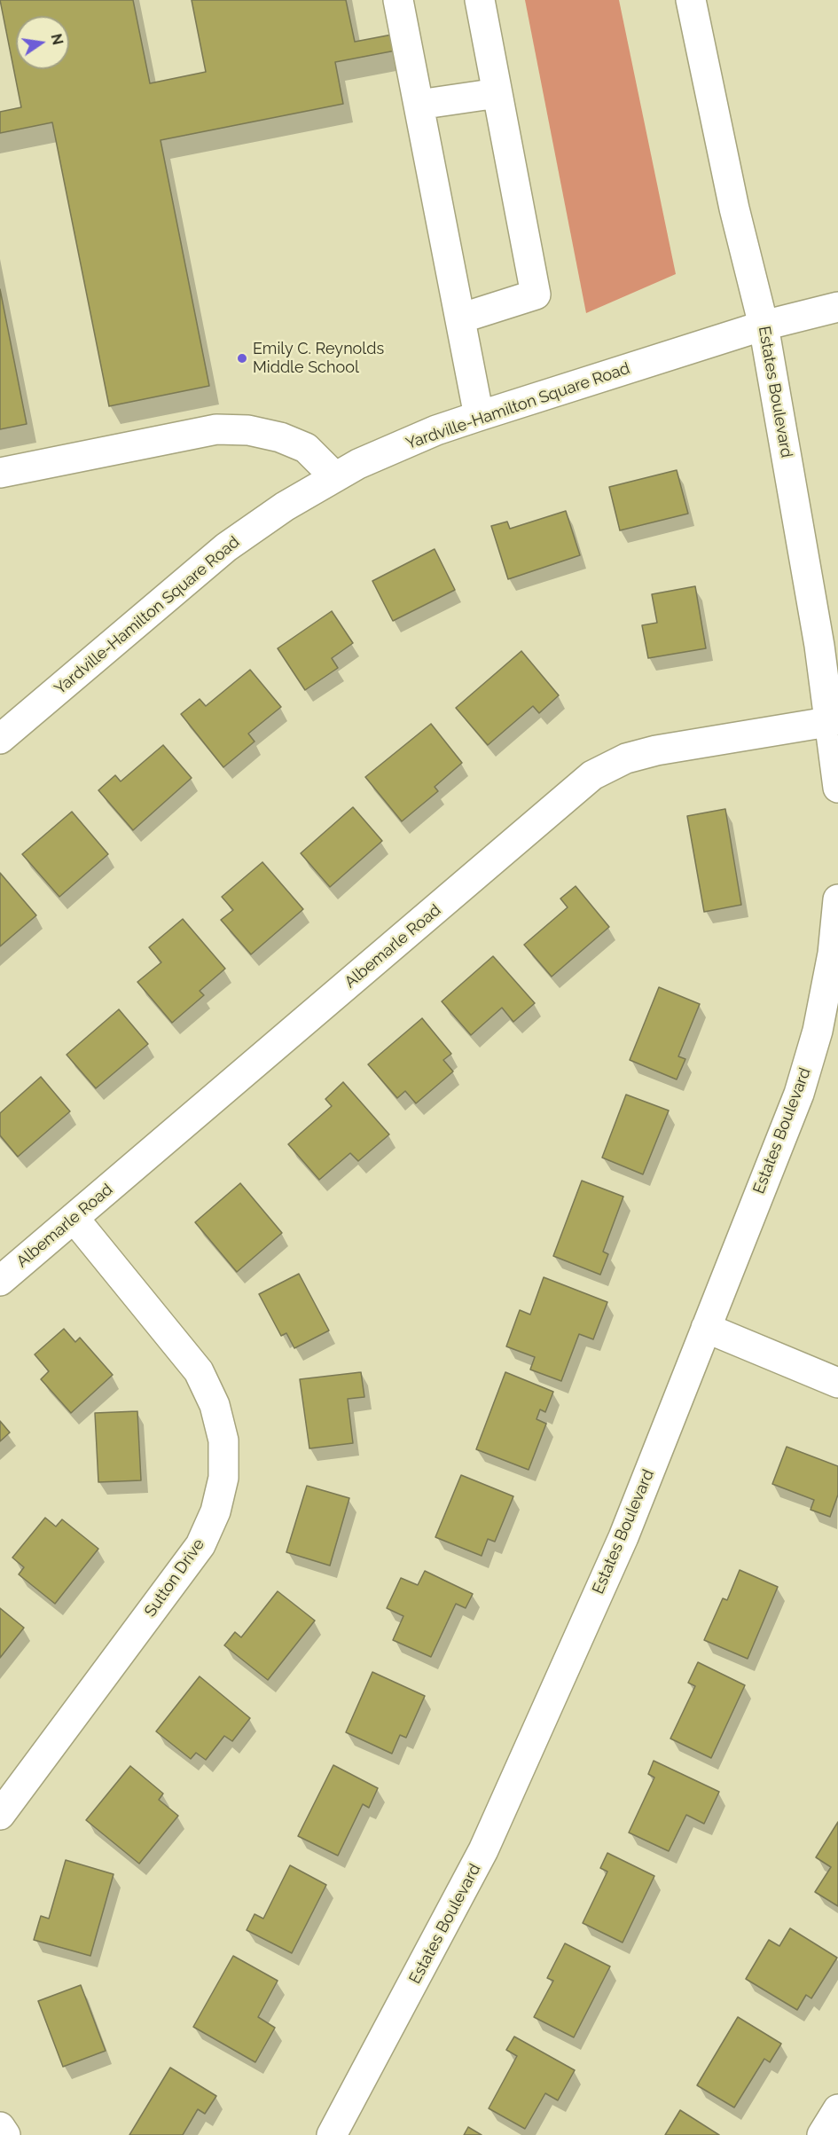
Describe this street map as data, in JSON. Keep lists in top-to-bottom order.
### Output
{
  "streets": {
    "street": [
      "Estates Boulevard",
      "Yardville-Hamilton Square Road",
      "Albemarle Road",
      "Sutton Drive"
    ]
  },
  "crossings": [
    ["Estates Boulevard", "Yardville-Hamilton Square Road"],
    ["Estates Boulevard", "Albemarle Road"],
    ["Albemarle Road", "Sutton Drive"]
  ],
  "places": ["Emily C. Reynolds Middle School"],
  "north": "right"
}
